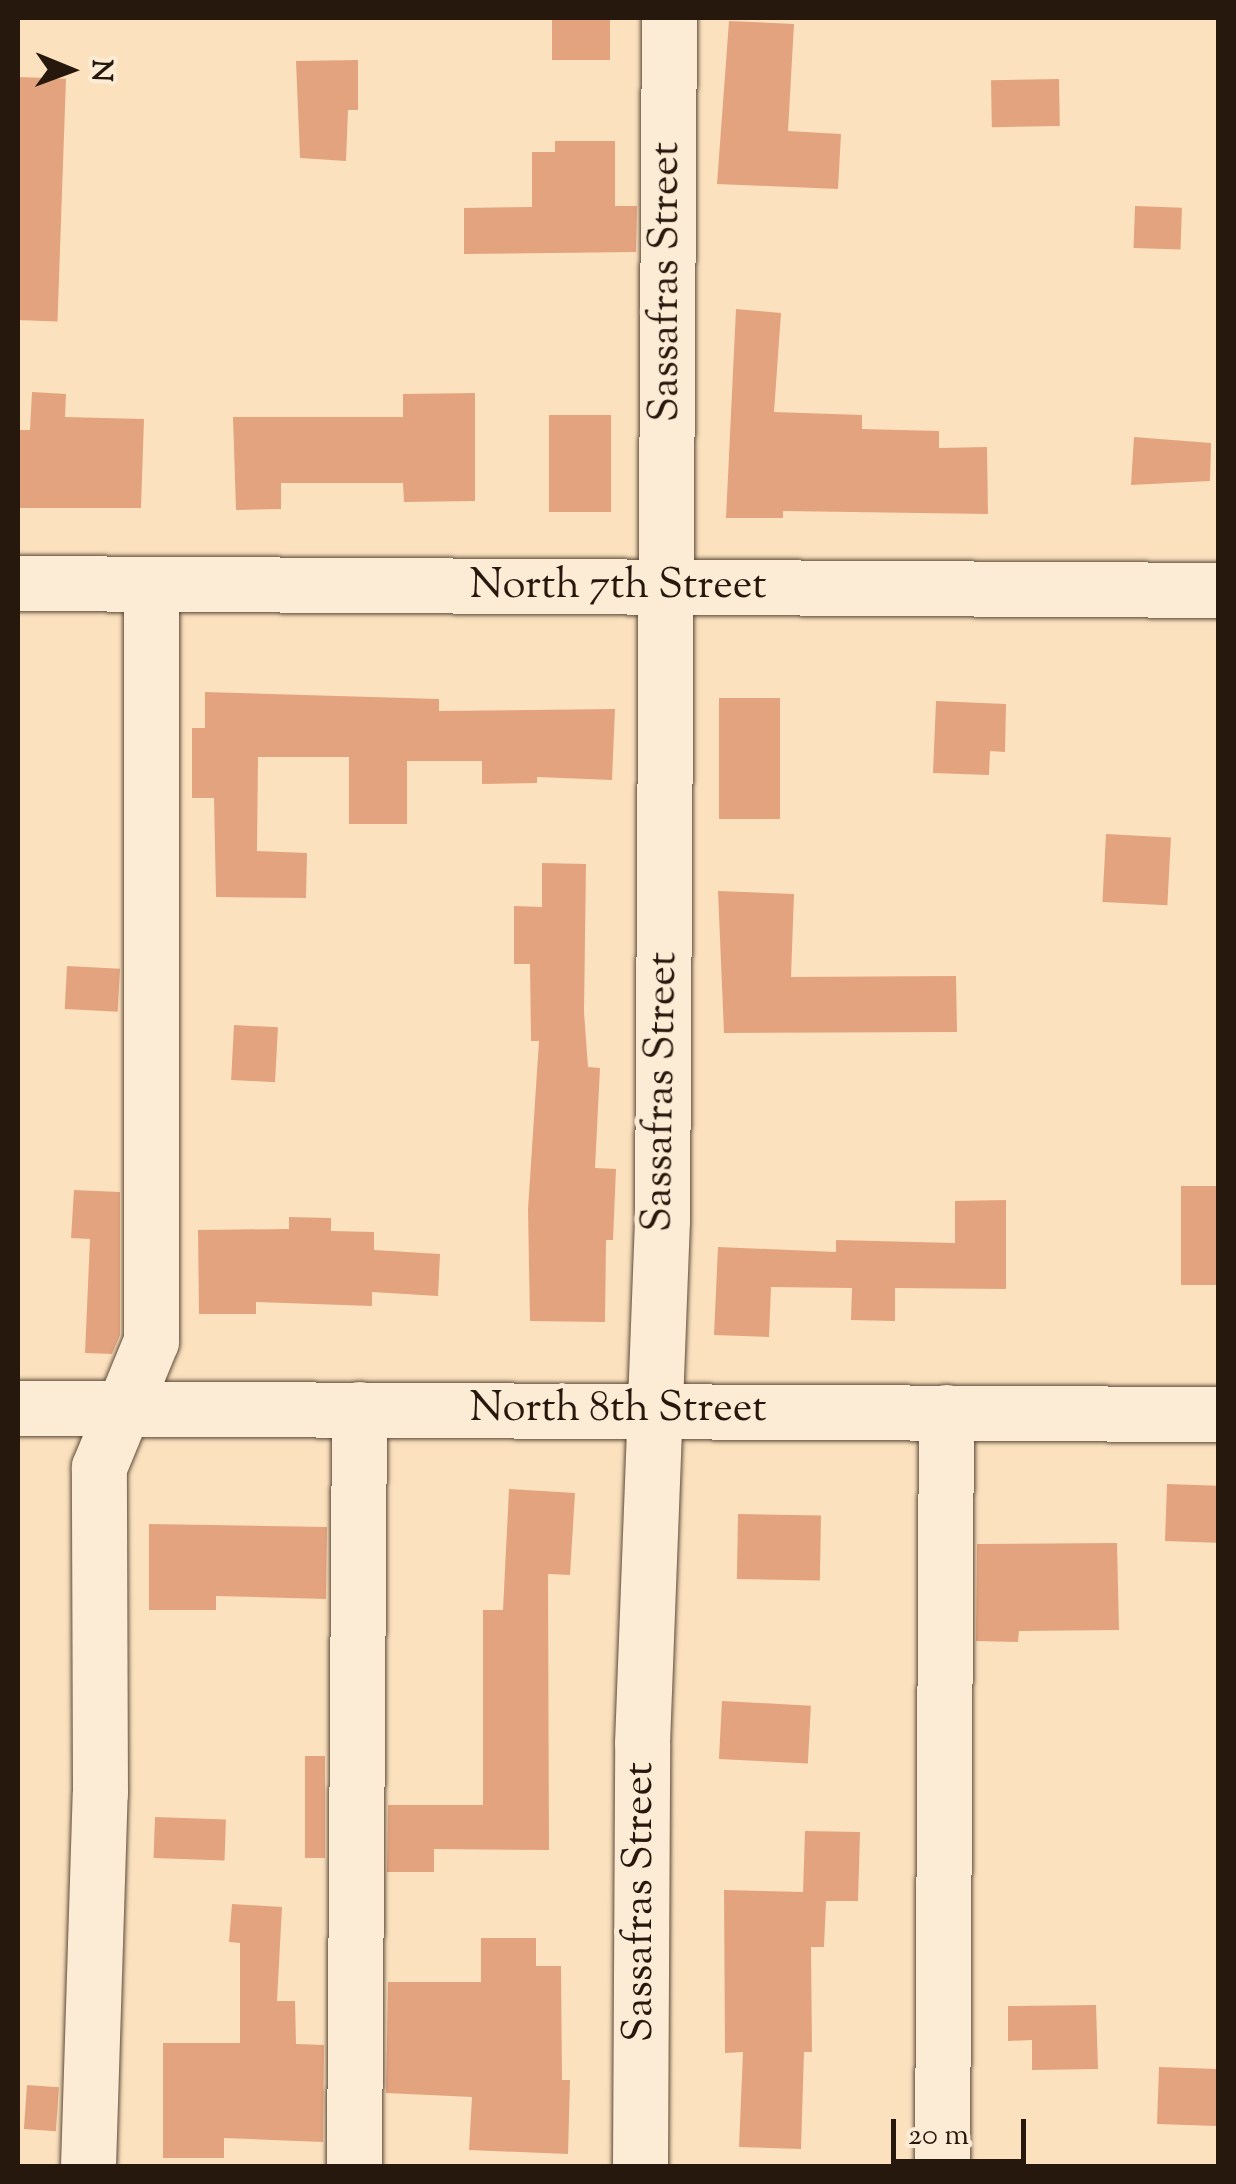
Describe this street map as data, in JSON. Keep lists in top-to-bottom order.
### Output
{
  "streets": {
    "street": ["Sassafras Street", "North 7th Street", "North 8th Street"]
  },
  "crossings": [
    ["Sassafras Street", "North 7th Street"],
    ["Sassafras Street", "North 8th Street"]
  ],
  "scale_bar": "20 m",
  "north": "right"
}
